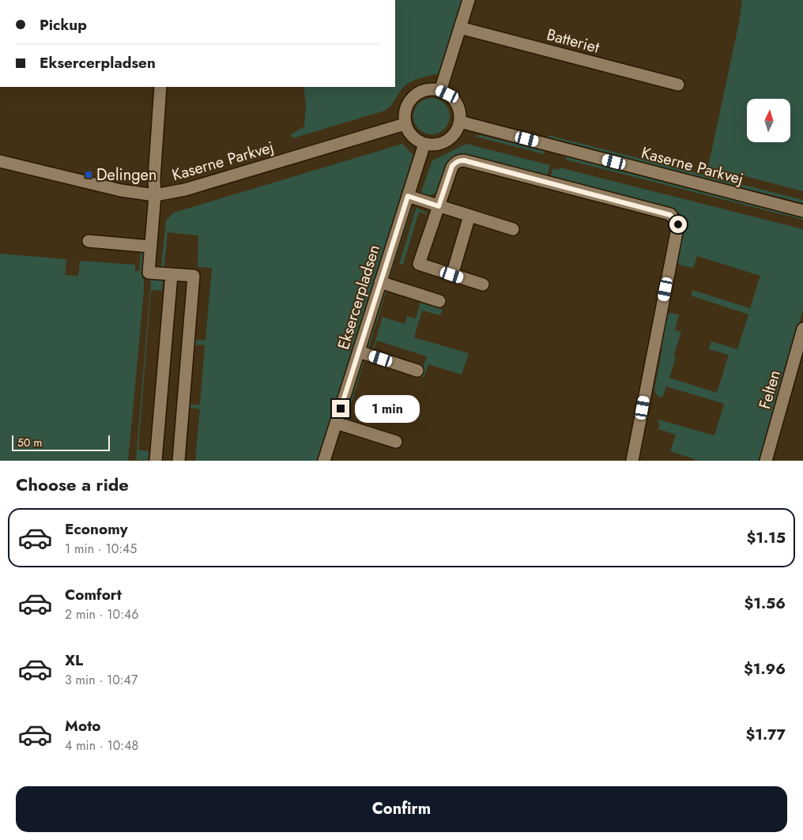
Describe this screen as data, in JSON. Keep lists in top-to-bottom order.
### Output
{
  "streets": {
    "street": [
      "Batteriet",
      "Kaserne Parkvej",
      "Eksercerpladsen",
      "Felten"
    ]
  },
  "crossings": [
    ["Kaserne Parkvej", "Eksercerpladsen"]
  ],
  "places": {
    "transit": ["Delingen"]
  },
  "scale_bar": "50 m",
  "north": "top",
  "page": {
    "banner": ["Pickup", "Eksercerpladsen"],
    "bubble": "1 min",
    "scale": "50 m",
    "heading": "Choose a ride",
    "list": [
      {
        "name": "Economy",
        "note": "1 min · 10:45",
        "value": "$1.15"
      },
      {
        "name": "Comfort",
        "note": "2 min · 10:46",
        "value": "$1.56"
      },
      {
        "name": "XL",
        "note": "3 min · 10:47",
        "value": "$1.96"
      },
      {
        "name": "Moto",
        "note": "4 min · 10:48",
        "value": "$1.77"
      }
    ],
    "buttons": "Confirm"
  }
}
